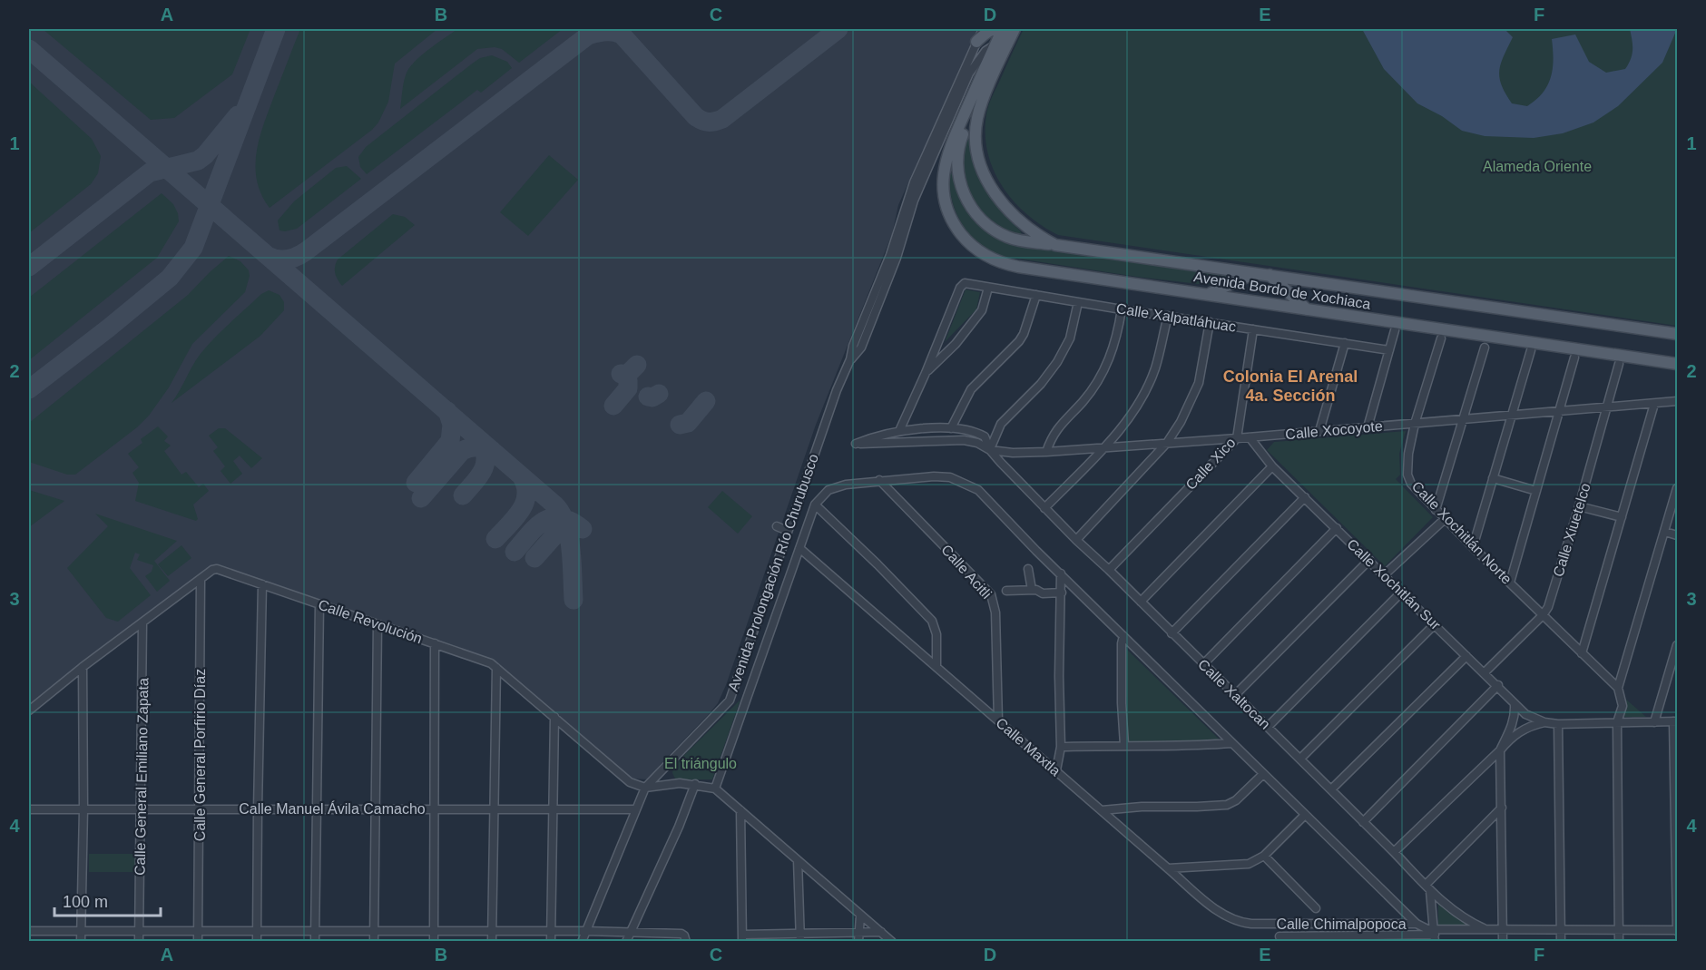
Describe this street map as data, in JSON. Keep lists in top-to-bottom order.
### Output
{
  "streets": {
    "main road": ["Avenida Bordo de Xochiaca"],
    "street": [
      "Calle Xalpatláhuac",
      "Calle Xocoyote",
      "Calle Xico",
      "Calle Xiuetelco",
      "Calle Xochitlán Norte",
      "Calle Acitli",
      "Avenida Prolongación Río Churubusco",
      "Calle Xochitlán Sur",
      "Calle Revolución",
      "Calle Xaltocan",
      "Calle Maxtla",
      "Calle General Porfirio Díaz",
      "Calle General Emiliano Zapata",
      "Calle Manuel Ávila Camacho",
      "Calle Chimalpopoca"
    ]
  },
  "crossings": [
    ["Avenida Bordo de Xochiaca", "Avenida Prolongación Río Churubusco"],
    ["Calle Xalpatláhuac", "Calle Xico"],
    ["Calle Xocoyote", "Calle Xico"],
    ["Calle Xocoyote", "Calle Xiuetelco"],
    ["Calle Xocoyote", "Calle Xochitlán Norte"],
    ["Calle Xocoyote", "Calle Xochitlán Sur"],
    ["Calle Xocoyote", "Calle Xaltocan"],
    ["Calle Xico", "Calle Xaltocan"],
    ["Calle Xiuetelco", "Calle Xochitlán Norte"],
    ["Calle Xiuetelco", "Calle Xochitlán Sur"],
    ["Calle Acitli", "Calle Maxtla"],
    ["Avenida Prolongación Río Churubusco", "Calle Revolución"],
    ["Avenida Prolongación Río Churubusco", "Calle Manuel Ávila Camacho"],
    ["Calle Revolución", "Calle General Porfirio Díaz"],
    ["Calle Revolución", "Calle General Emiliano Zapata"],
    ["Calle Xaltocan", "Calle Chimalpopoca"],
    ["Calle Maxtla", "Calle Chimalpopoca"],
    ["Calle General Porfirio Díaz", "Calle Manuel Ávila Camacho"],
    ["Calle General Emiliano Zapata", "Calle Manuel Ávila Camacho"]
  ],
  "districts": ["Colonia El Arenal 4a. Sección"],
  "parks": ["Alameda Oriente", "El triángulo"],
  "scale_bar": "100 m",
  "grid": {
    "columns": [
      "A",
      "B",
      "C",
      "D",
      "E",
      "F"
    ],
    "rows": [
      "1",
      "2",
      "3",
      "4"
    ]
  }
}
